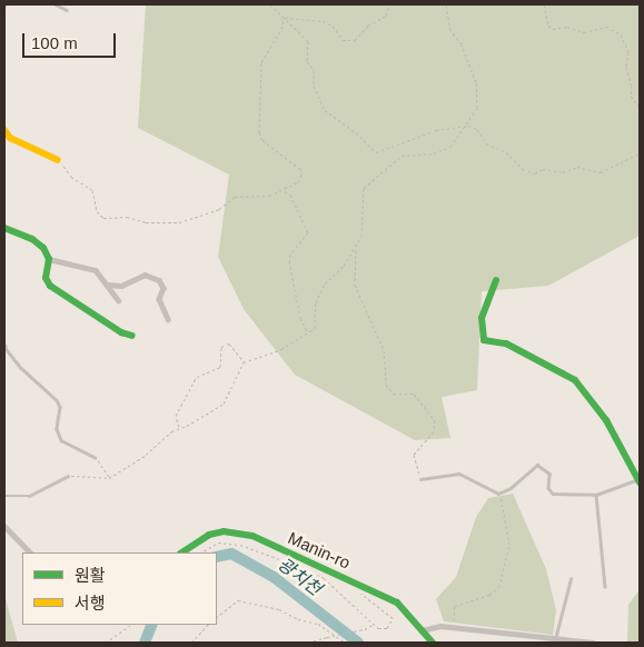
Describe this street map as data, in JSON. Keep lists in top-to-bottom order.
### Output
{
  "streets": {
    "street": ["Manin-ro"]
  },
  "water": ["광치천"],
  "legend": ["원활", "서행"],
  "scale_bar": "100 m"
}
